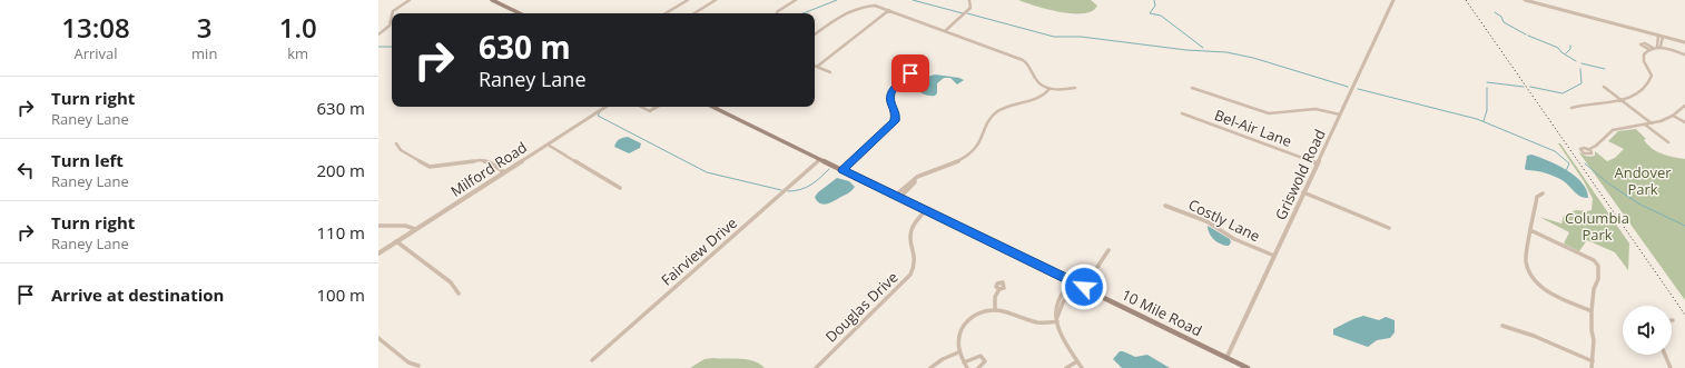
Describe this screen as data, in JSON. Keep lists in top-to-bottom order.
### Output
{
  "streets": {
    "main road": ["10 Mile Road"],
    "street": [
      "Bel-Air Lane",
      "Milford Road",
      "Griswold Road",
      "Costly Lane",
      "Fairview Drive",
      "Douglas Drive"
    ]
  },
  "crossings": [
    ["Bel-Air Lane", "Griswold Road"],
    ["Griswold Road", "Costly Lane"],
    ["Griswold Road", "10 Mile Road"],
    ["Fairview Drive", "10 Mile Road"],
    ["Douglas Drive", "10 Mile Road"]
  ],
  "parks": ["Andover Park", "Columbia Park"],
  "page": {
    "eta": [
      "13:08",
      "Arrival",
      "3",
      "min",
      "1.0",
      "km"
    ],
    "turn": ["630 m", "Raney Lane"],
    "list": [
      {
        "name": "Turn right",
        "note": "Raney Lane",
        "value": "630 m"
      },
      {
        "name": "Turn left",
        "note": "Raney Lane",
        "value": "200 m"
      },
      {
        "name": "Turn right",
        "note": "Raney Lane",
        "value": "110 m"
      },
      {
        "name": "Arrive at destination",
        "value": "100 m"
      }
    ]
  }
}
